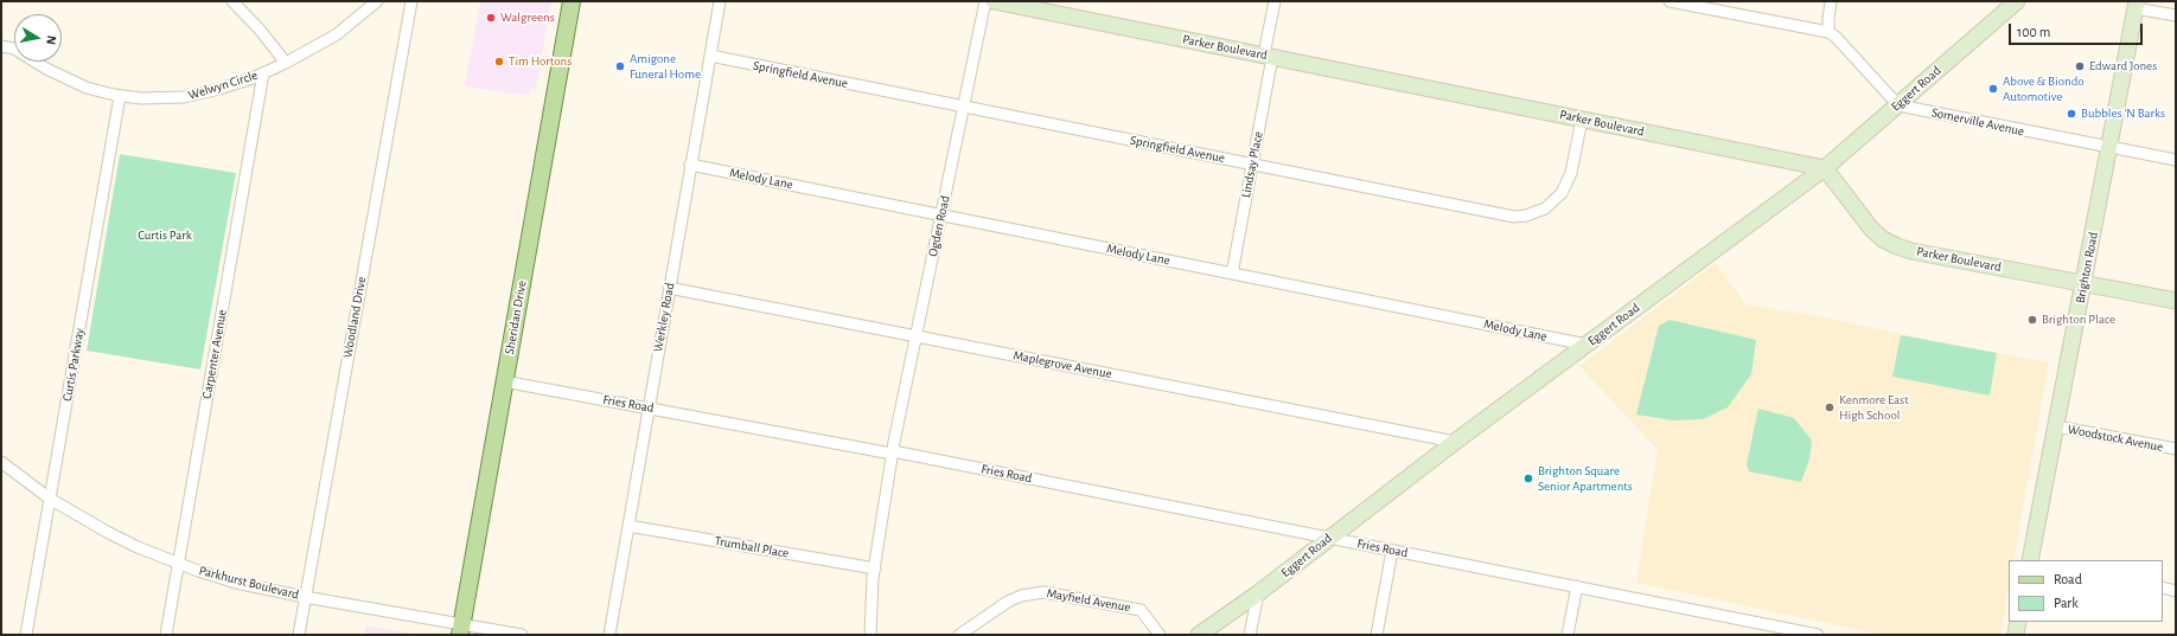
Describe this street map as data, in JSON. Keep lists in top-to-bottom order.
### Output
{
  "streets": {
    "main road": ["Sheridan Drive"],
    "street": [
      "Parker Boulevard",
      "Springfield Avenue",
      "Welwyn Circle",
      "Eggert Road",
      "Somerville Avenue",
      "Lindsay Place",
      "Melody Lane",
      "Ogden Road",
      "Brighton Road",
      "Woodland Drive",
      "Werkley Road",
      "Carpenter Avenue",
      "Curtis Parkway",
      "Maplegrove Avenue",
      "Fries Road",
      "Woodstock Avenue",
      "Trumball Place",
      "Parkhurst Boulevard",
      "Mayfield Avenue"
    ]
  },
  "crossings": [
    ["Parker Boulevard", "Springfield Avenue"],
    ["Parker Boulevard", "Eggert Road"],
    ["Parker Boulevard", "Lindsay Place"],
    ["Parker Boulevard", "Brighton Road"],
    ["Springfield Avenue", "Lindsay Place"],
    ["Springfield Avenue", "Ogden Road"],
    ["Springfield Avenue", "Werkley Road"],
    ["Welwyn Circle", "Carpenter Avenue"],
    ["Welwyn Circle", "Curtis Parkway"],
    ["Eggert Road", "Somerville Avenue"],
    ["Eggert Road", "Melody Lane"],
    ["Eggert Road", "Maplegrove Avenue"],
    ["Eggert Road", "Fries Road"],
    ["Somerville Avenue", "Brighton Road"],
    ["Lindsay Place", "Melody Lane"],
    ["Melody Lane", "Ogden Road"],
    ["Melody Lane", "Werkley Road"],
    ["Ogden Road", "Maplegrove Avenue"],
    ["Ogden Road", "Fries Road"],
    ["Ogden Road", "Trumball Place"],
    ["Brighton Road", "Woodstock Avenue"],
    ["Woodland Drive", "Parkhurst Boulevard"],
    ["Sheridan Drive", "Fries Road"],
    ["Sheridan Drive", "Parkhurst Boulevard"],
    ["Werkley Road", "Maplegrove Avenue"],
    ["Werkley Road", "Fries Road"],
    ["Werkley Road", "Trumball Place"],
    ["Carpenter Avenue", "Parkhurst Boulevard"],
    ["Curtis Parkway", "Parkhurst Boulevard"]
  ],
  "parks": ["Curtis Park"],
  "places": [
    "Walgreens",
    "Tim Hortons",
    "Amigone Funeral Home",
    "Edward Jones",
    "Above & Biondo Automotive",
    "Bubbles 'N Barks",
    "Brighton Place",
    "Kenmore East High School",
    "Brighton Square Senior Apartments"
  ],
  "legend": ["Road", "Park"],
  "scale_bar": "100 m",
  "north": "right"
}
